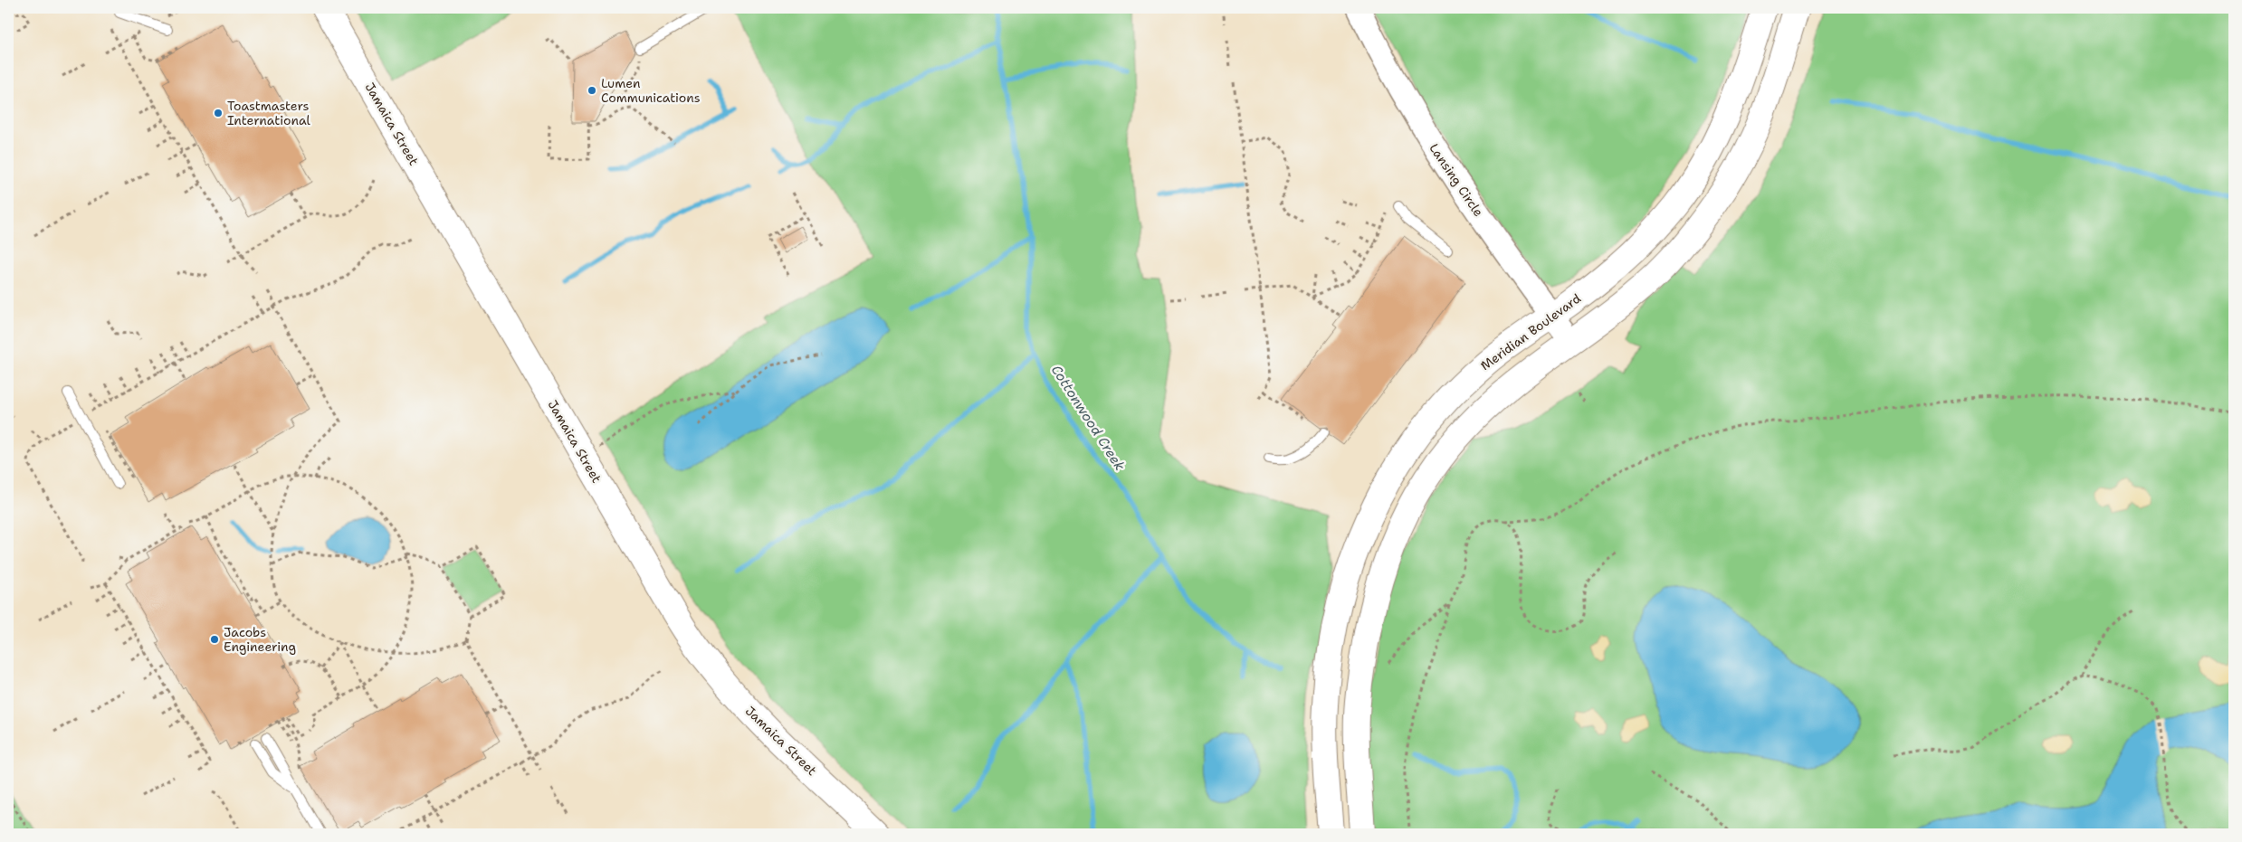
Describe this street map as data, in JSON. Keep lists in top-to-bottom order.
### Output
{
  "streets": {
    "main road": ["Jamaica Street", "Meridian Boulevard"],
    "street": ["Lansing Circle"]
  },
  "crossings": [
    ["Lansing Circle", "Meridian Boulevard"]
  ],
  "water": ["Cottonwood Creek"],
  "places": ["Lumen Communications", "Toastmasters International", "Jacobs Engineering"]
}
